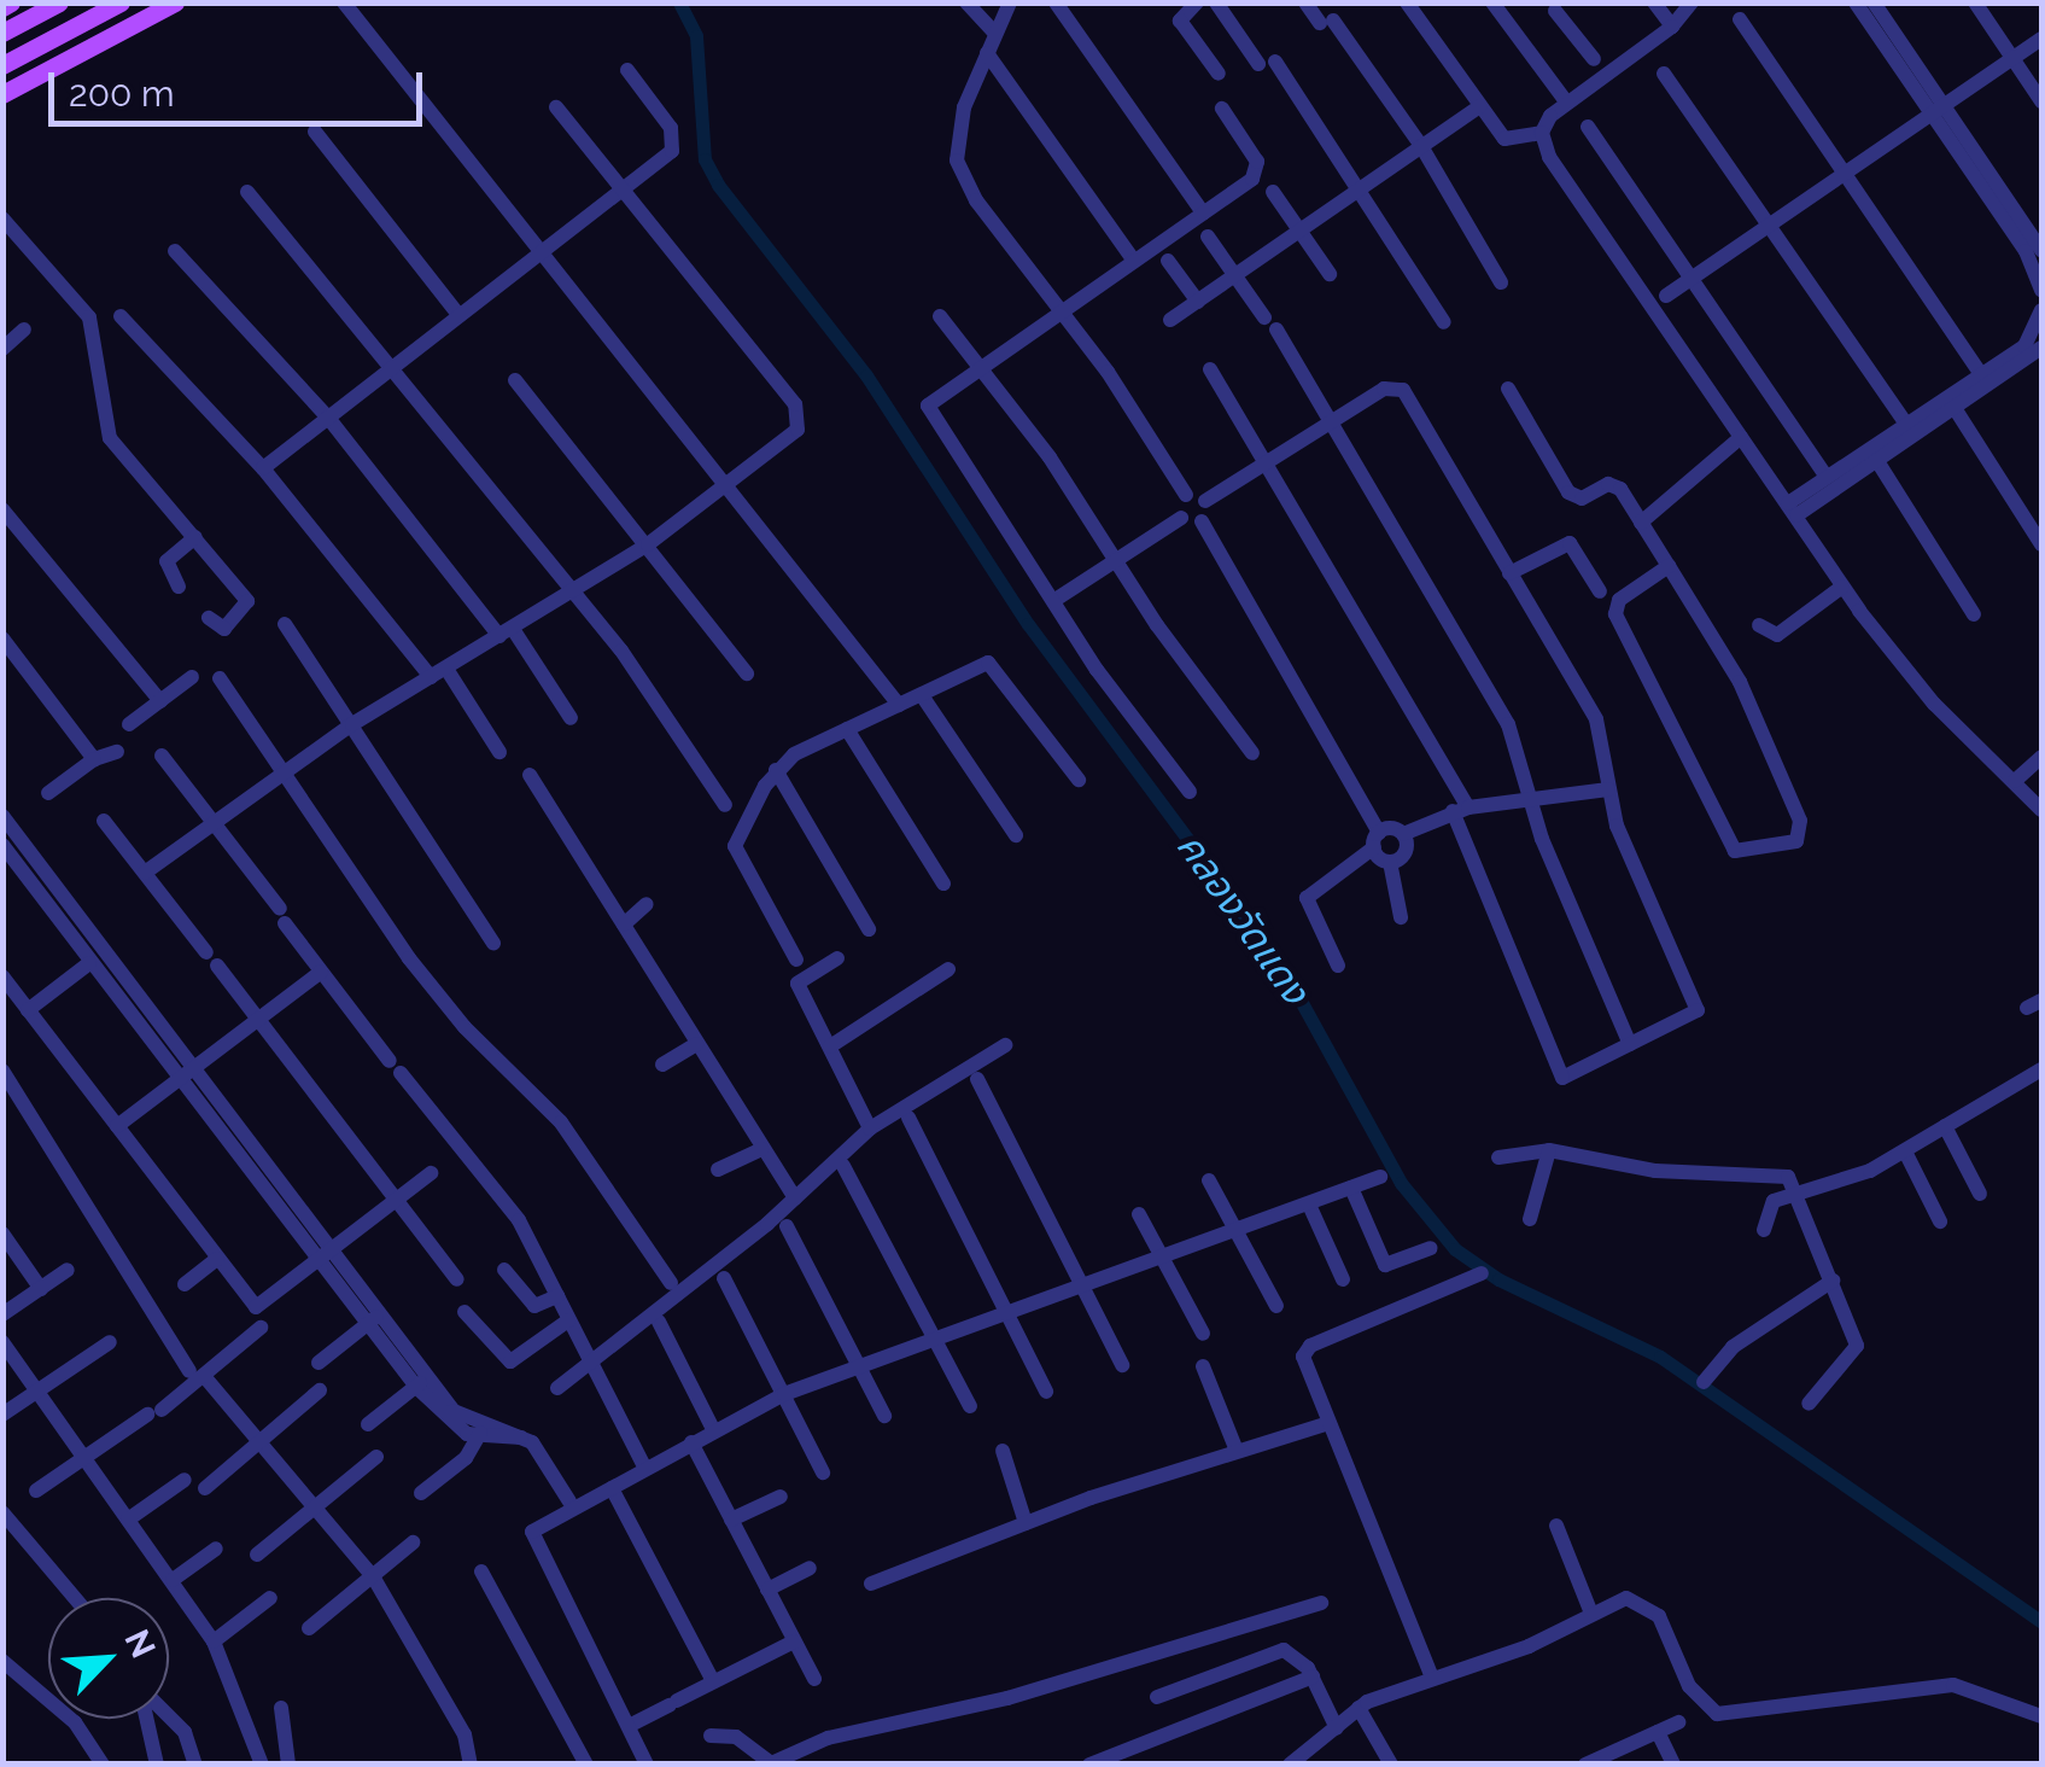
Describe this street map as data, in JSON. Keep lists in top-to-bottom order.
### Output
{
  "water": ["คลองวัดแดง"],
  "scale_bar": "200 m",
  "north": "top right"
}
